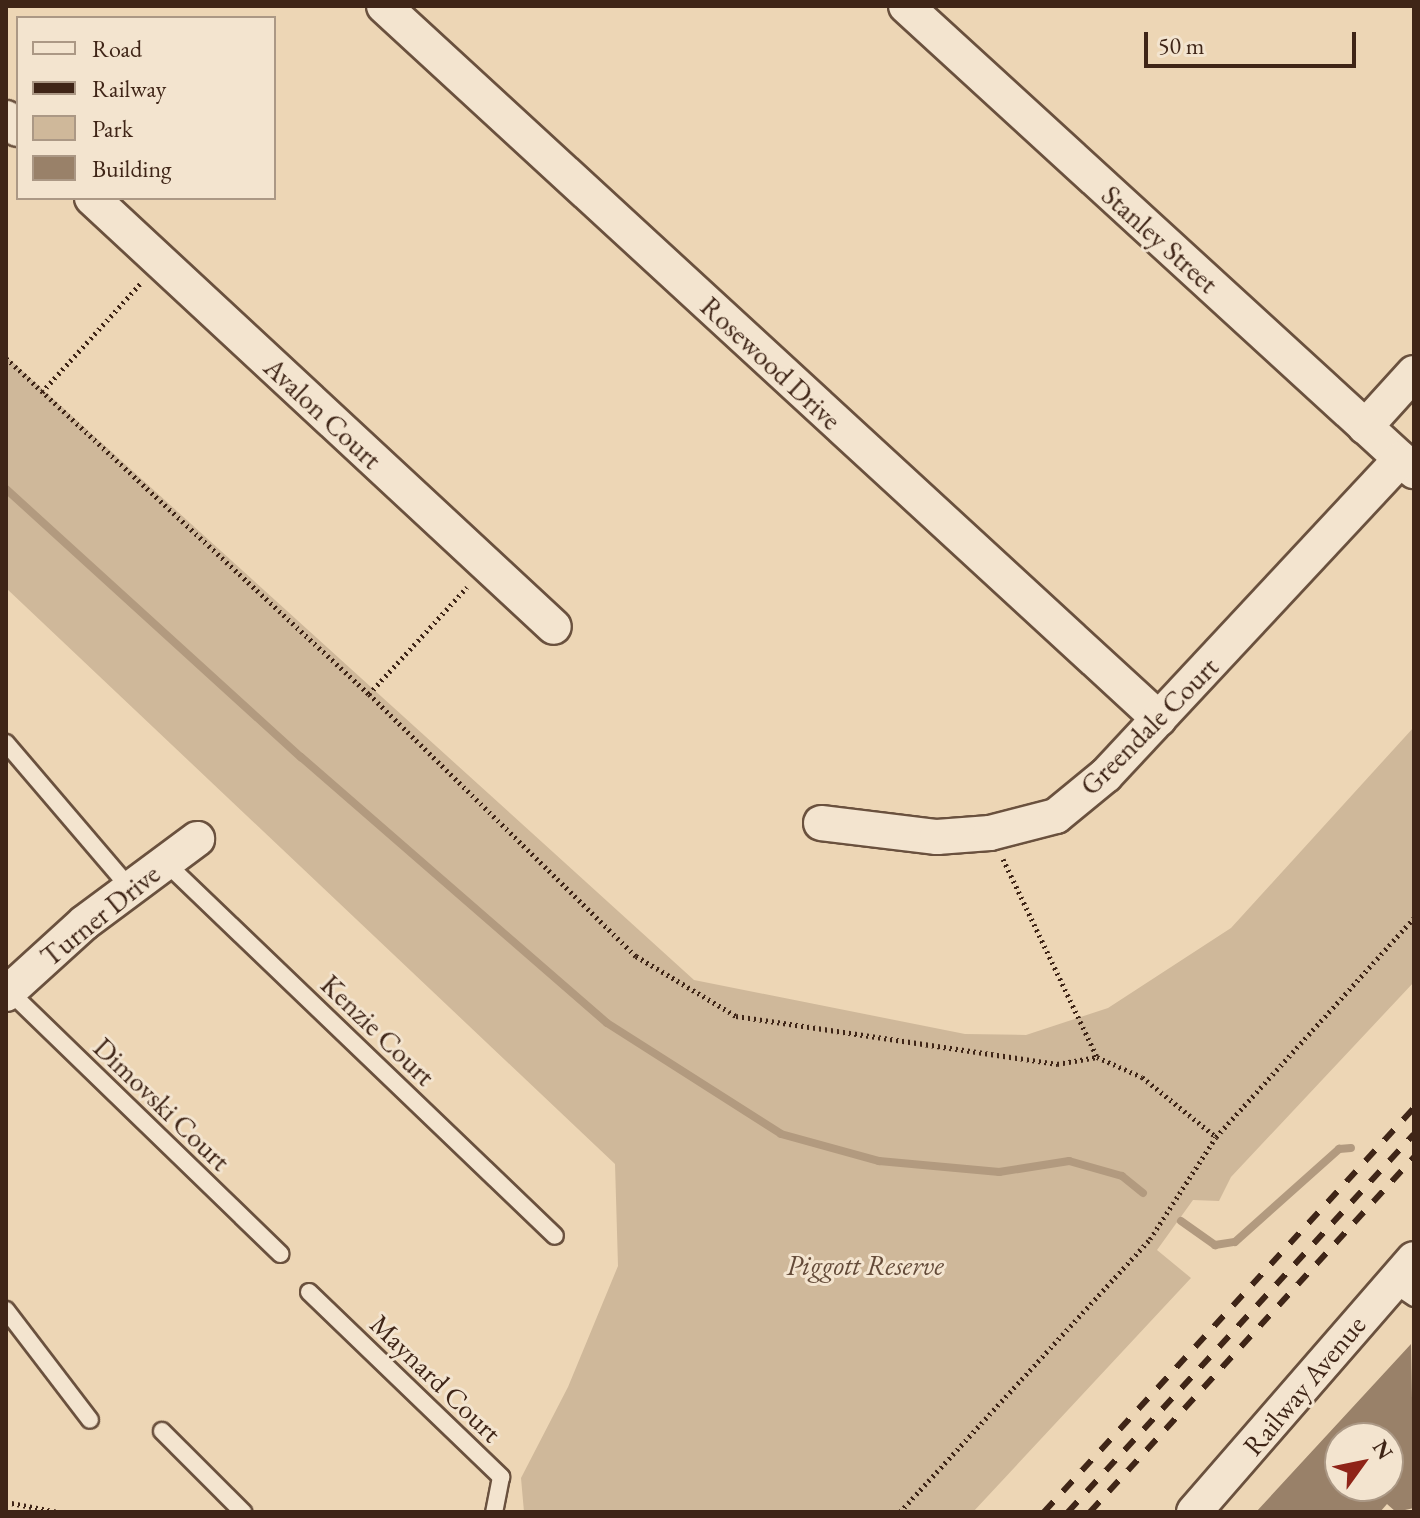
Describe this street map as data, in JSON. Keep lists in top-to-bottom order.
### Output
{
  "streets": {
    "street": [
      "Stanley Street",
      "Rosewood Drive",
      "Avalon Court",
      "Greendale Court",
      "Turner Drive",
      "Railway Avenue"
    ],
    "lane": ["Kenzie Court", "Dimovski Court", "Maynard Court"]
  },
  "crossings": [
    ["Stanley Street", "Greendale Court"],
    ["Rosewood Drive", "Greendale Court"],
    ["Turner Drive", "Kenzie Court"],
    ["Turner Drive", "Dimovski Court"]
  ],
  "parks": ["Piggott Reserve"],
  "legend": [
    "Road",
    "Railway",
    "Park",
    "Building"
  ],
  "scale_bar": "50 m",
  "north": "top right"
}
